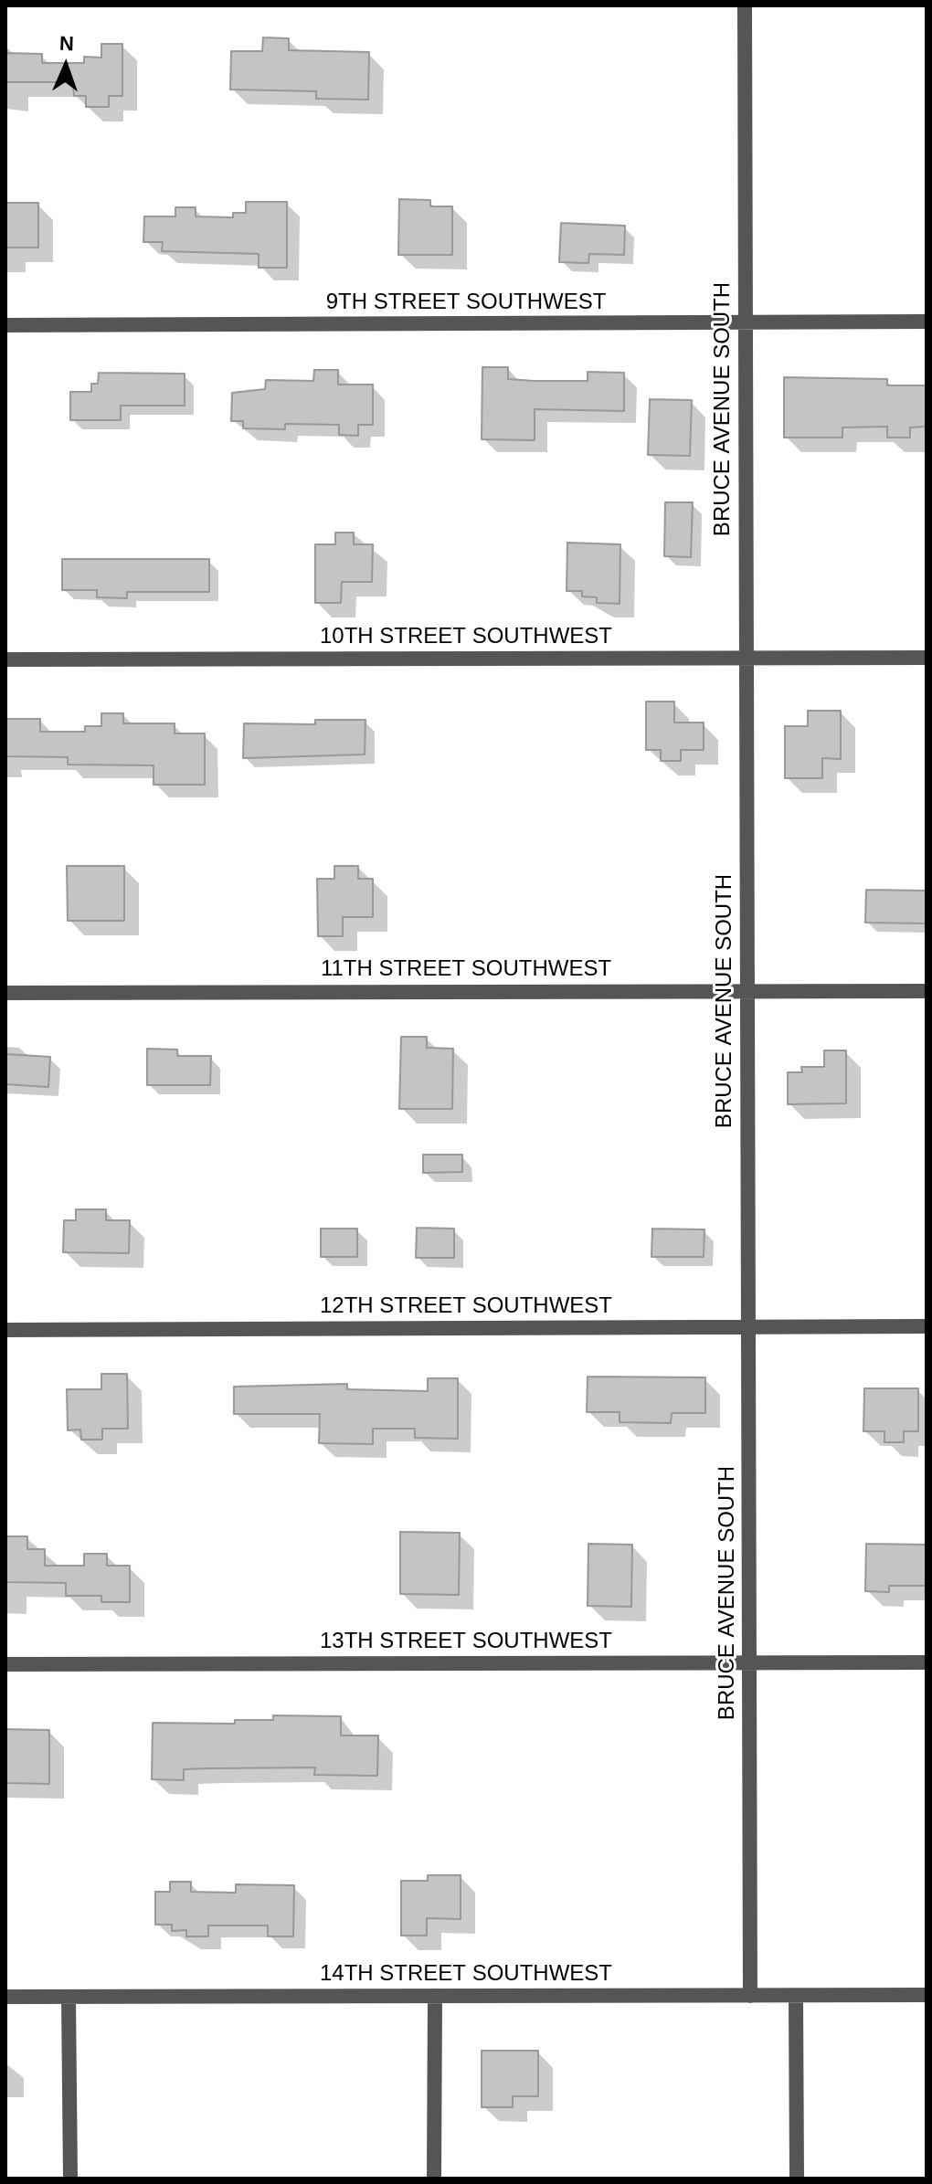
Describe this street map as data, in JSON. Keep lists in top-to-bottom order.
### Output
{
  "streets": {
    "street": [
      "9TH STREET SOUTHWEST",
      "BRUCE AVENUE SOUTH",
      "10TH STREET SOUTHWEST",
      "11TH STREET SOUTHWEST",
      "12TH STREET SOUTHWEST",
      "13TH STREET SOUTHWEST",
      "14TH STREET SOUTHWEST"
    ]
  },
  "crossings": [
    ["9TH STREET SOUTHWEST", "BRUCE AVENUE SOUTH"],
    ["BRUCE AVENUE SOUTH", "10TH STREET SOUTHWEST"],
    ["BRUCE AVENUE SOUTH", "11TH STREET SOUTHWEST"],
    ["BRUCE AVENUE SOUTH", "12TH STREET SOUTHWEST"],
    ["BRUCE AVENUE SOUTH", "13TH STREET SOUTHWEST"],
    ["BRUCE AVENUE SOUTH", "14TH STREET SOUTHWEST"]
  ],
  "north": "top"
}
